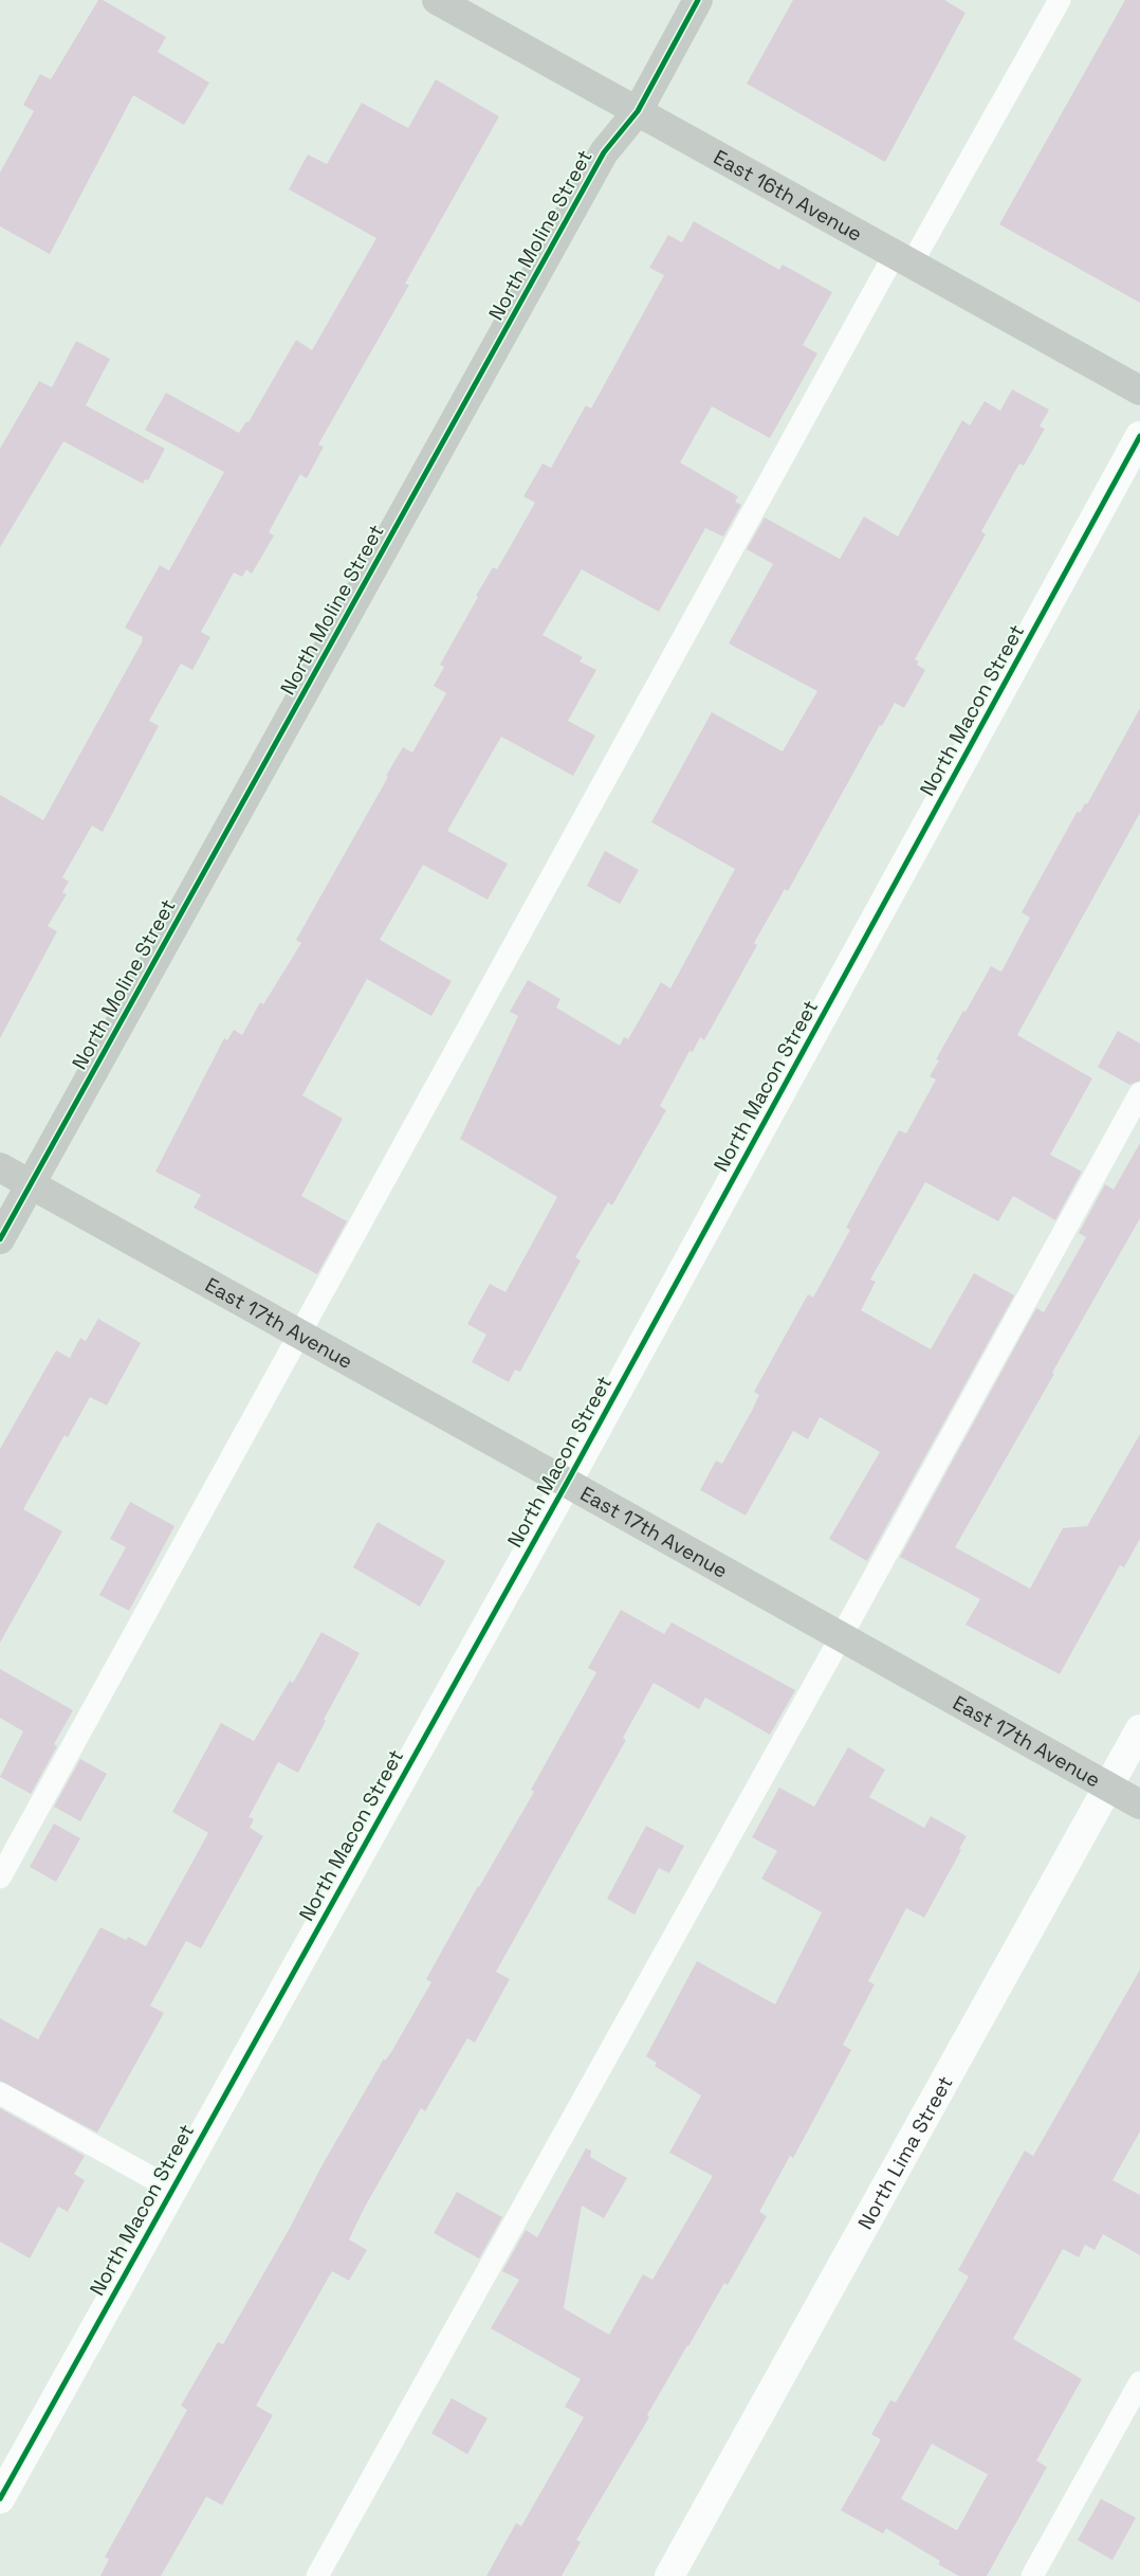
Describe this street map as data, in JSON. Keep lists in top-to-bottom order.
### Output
{
  "streets": {
    "street": [
      "East 16th Avenue",
      "North Moline Street",
      "North Macon Street",
      "East 17th Avenue",
      "North Lima Street"
    ]
  },
  "crossings": [
    ["East 16th Avenue", "North Moline Street"],
    ["North Moline Street", "East 17th Avenue"],
    ["North Macon Street", "East 17th Avenue"],
    ["East 17th Avenue", "North Lima Street"]
  ]
}
